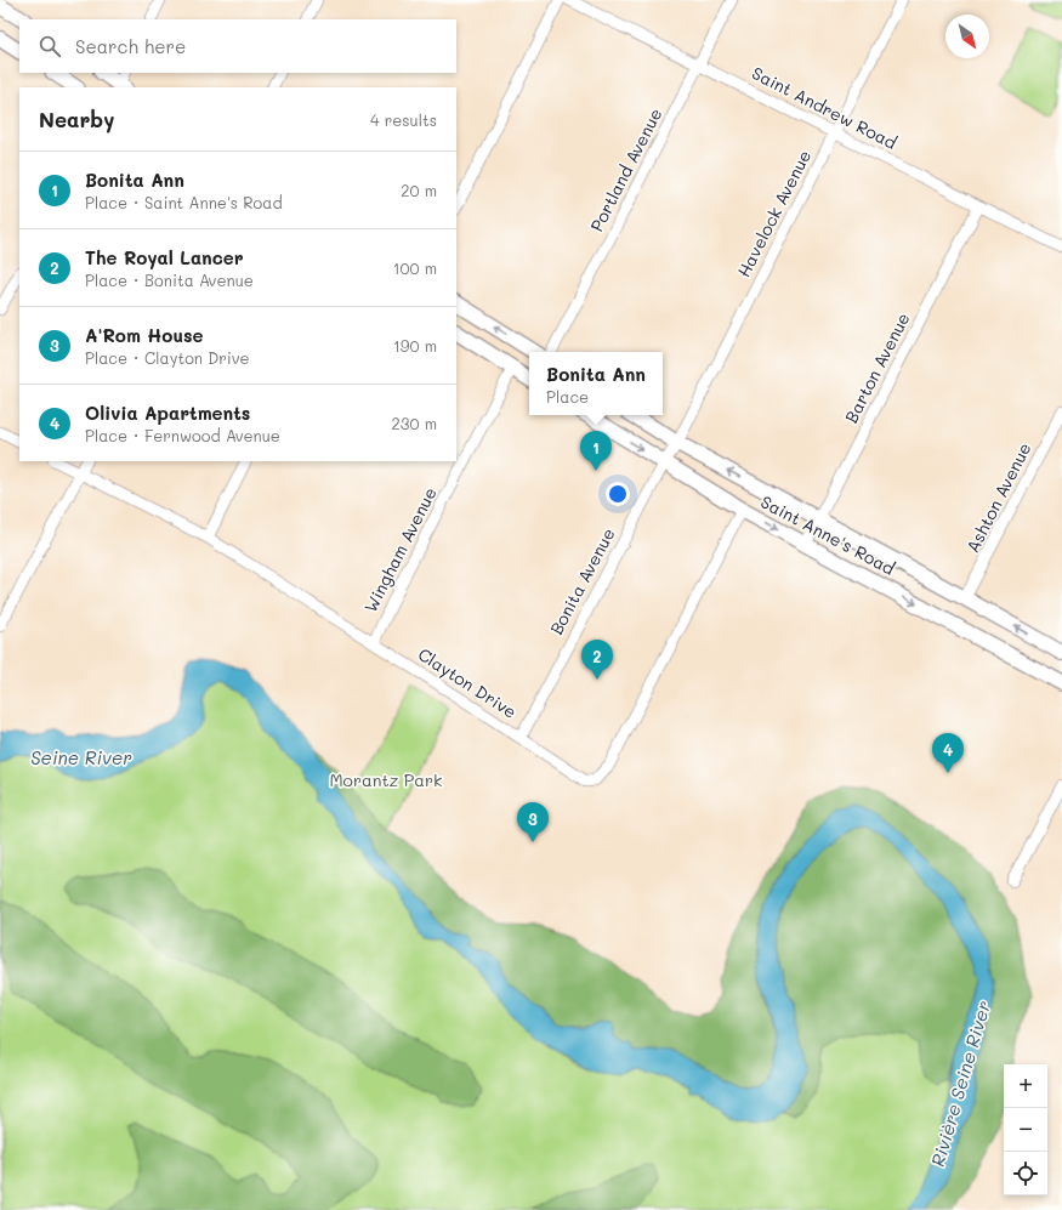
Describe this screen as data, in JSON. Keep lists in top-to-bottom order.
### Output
{
  "streets": {
    "main road": ["Saint Anne's Road"],
    "street": [
      "Saint Andrew Road",
      "Portland Avenue",
      "Havelock Avenue",
      "Barton Avenue",
      "Ashton Avenue",
      "Wingham Avenue",
      "Bonita Avenue",
      "Clayton Drive"
    ]
  },
  "crossings": [
    ["Saint Andrew Road", "Portland Avenue"],
    ["Saint Andrew Road", "Havelock Avenue"],
    ["Saint Andrew Road", "Barton Avenue"],
    ["Havelock Avenue", "Saint Anne's Road"],
    ["Havelock Avenue", "Bonita Avenue"],
    ["Barton Avenue", "Saint Anne's Road"],
    ["Ashton Avenue", "Saint Anne's Road"],
    ["Saint Anne's Road", "Bonita Avenue"],
    ["Saint Anne's Road", "Clayton Drive"],
    ["Wingham Avenue", "Clayton Drive"],
    ["Bonita Avenue", "Clayton Drive"]
  ],
  "water": ["Seine River", "Rivière Seine River"],
  "parks": ["Morantz Park"],
  "north": "bottom right",
  "page": {
    "search": "Search here",
    "heading": ["Nearby", "4 results"],
    "list": [
      {
        "mark": "1",
        "name": "Bonita Ann",
        "note": "Place · Saint Anne's Road",
        "value": "20 m"
      },
      {
        "mark": "2",
        "name": "The Royal Lancer",
        "note": "Place · Bonita Avenue",
        "value": "100 m"
      },
      {
        "mark": "3",
        "name": "A'Rom House",
        "note": "Place · Clayton Drive",
        "value": "190 m"
      },
      {
        "mark": "4",
        "name": "Olivia Apartments",
        "note": "Place · Fernwood Avenue",
        "value": "230 m"
      }
    ],
    "popup": ["Bonita Ann", "Place"],
    "pins": [
      "1",
      "2",
      "4",
      "3"
    ],
    "map_buttons": ["+", "−"]
  }
}
